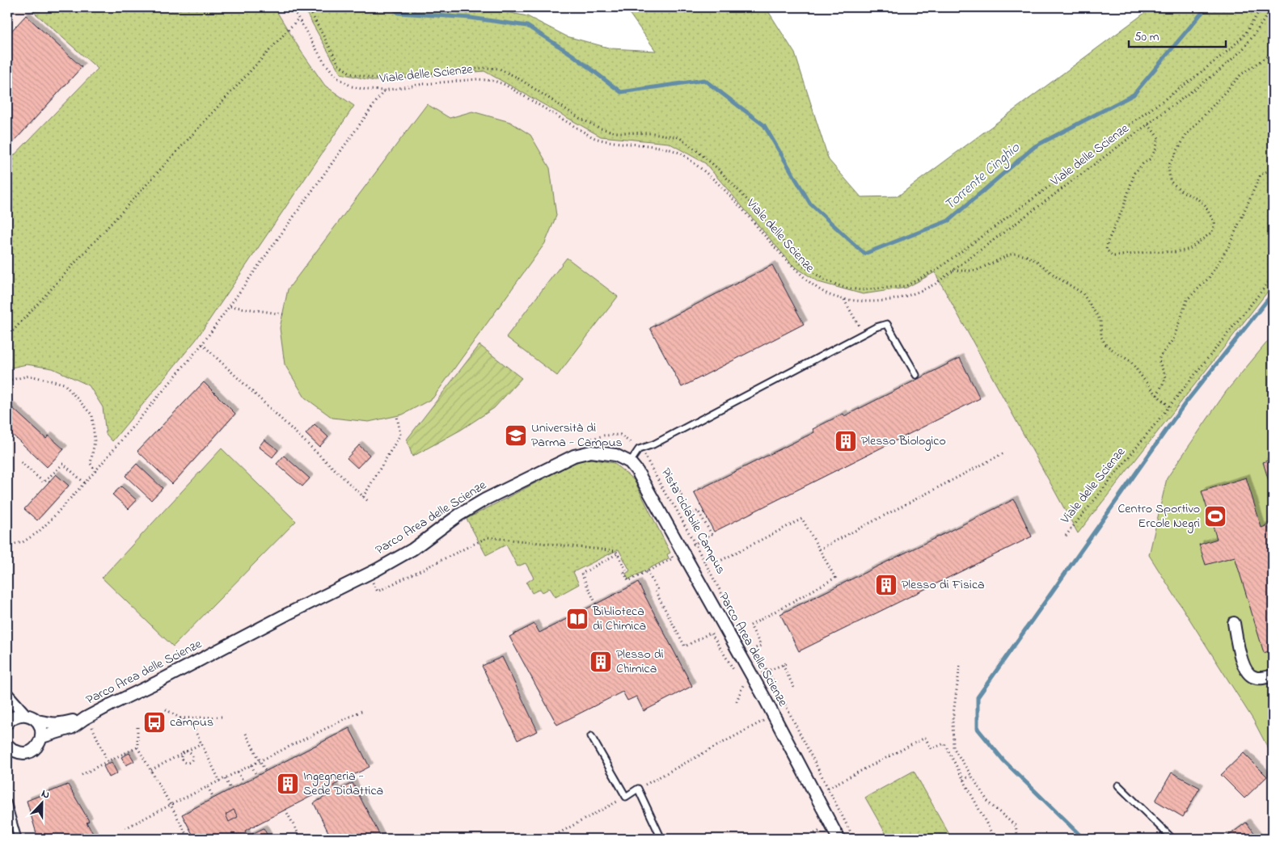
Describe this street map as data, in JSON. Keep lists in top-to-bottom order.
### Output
{
  "streets": {
    "street": ["Parco Area delle Scienze"],
    "path": ["Viale delle Scienze", "Pista ciclabile Campus"]
  },
  "water": ["Torrente Cinghio"],
  "places": {
    "school or university": ["Università di Parma - Campus"],
    "building": [
      "Plesso Biologico",
      "Plesso di Fisica",
      "Plesso di Chimica",
      "Ingegneria - Sede Didattica"
    ],
    "sports": ["Centro Sportivo Ercole Negri"],
    "library": ["Biblioteca di Chimica"],
    "bus stop": ["campus"]
  },
  "scale_bar": "50 m",
  "north": "top"
}
